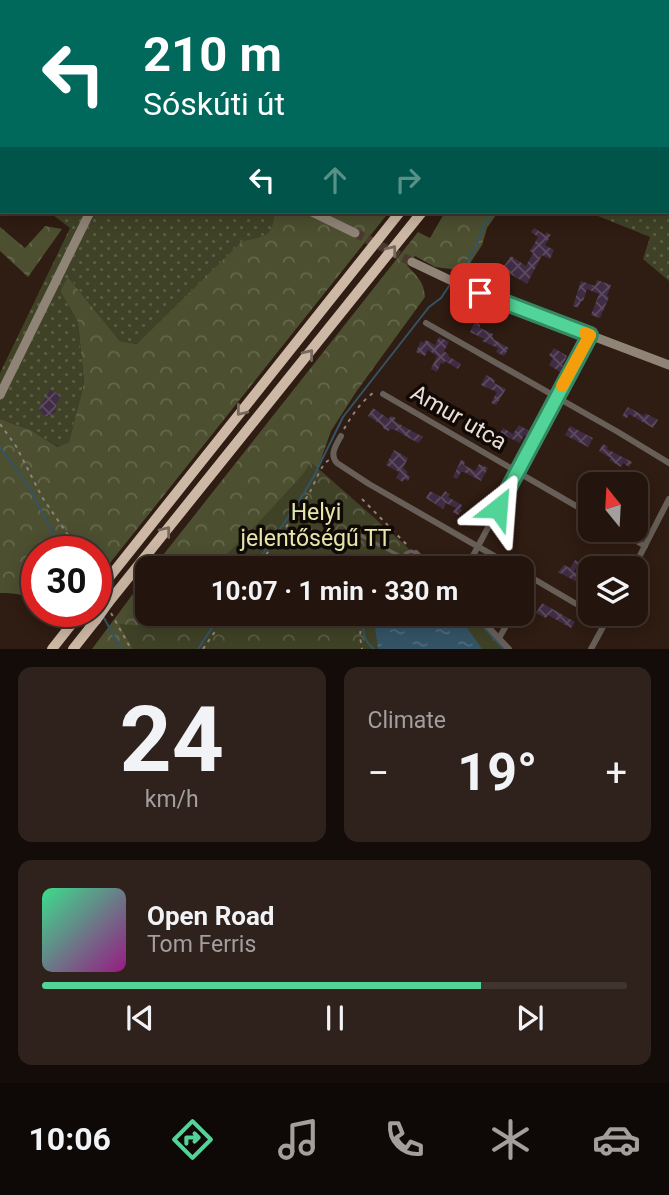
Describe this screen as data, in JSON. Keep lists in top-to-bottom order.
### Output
{
  "streets": {
    "street": ["Amur utca"]
  },
  "parks": ["Helyi jelentőségű TT"],
  "north": "top",
  "page": {
    "turn": ["210 m", "Sóskúti út"],
    "limit": "30",
    "trip": "10:07 · 1 min · 330 m",
    "tile": [
      ["24", "km/h"],
      "Climate"
    ],
    "heat": ["−", "19°", "+"],
    "song": ["Open Road", "Tom Ferris"],
    "tabs": "10:06"
  }
}
